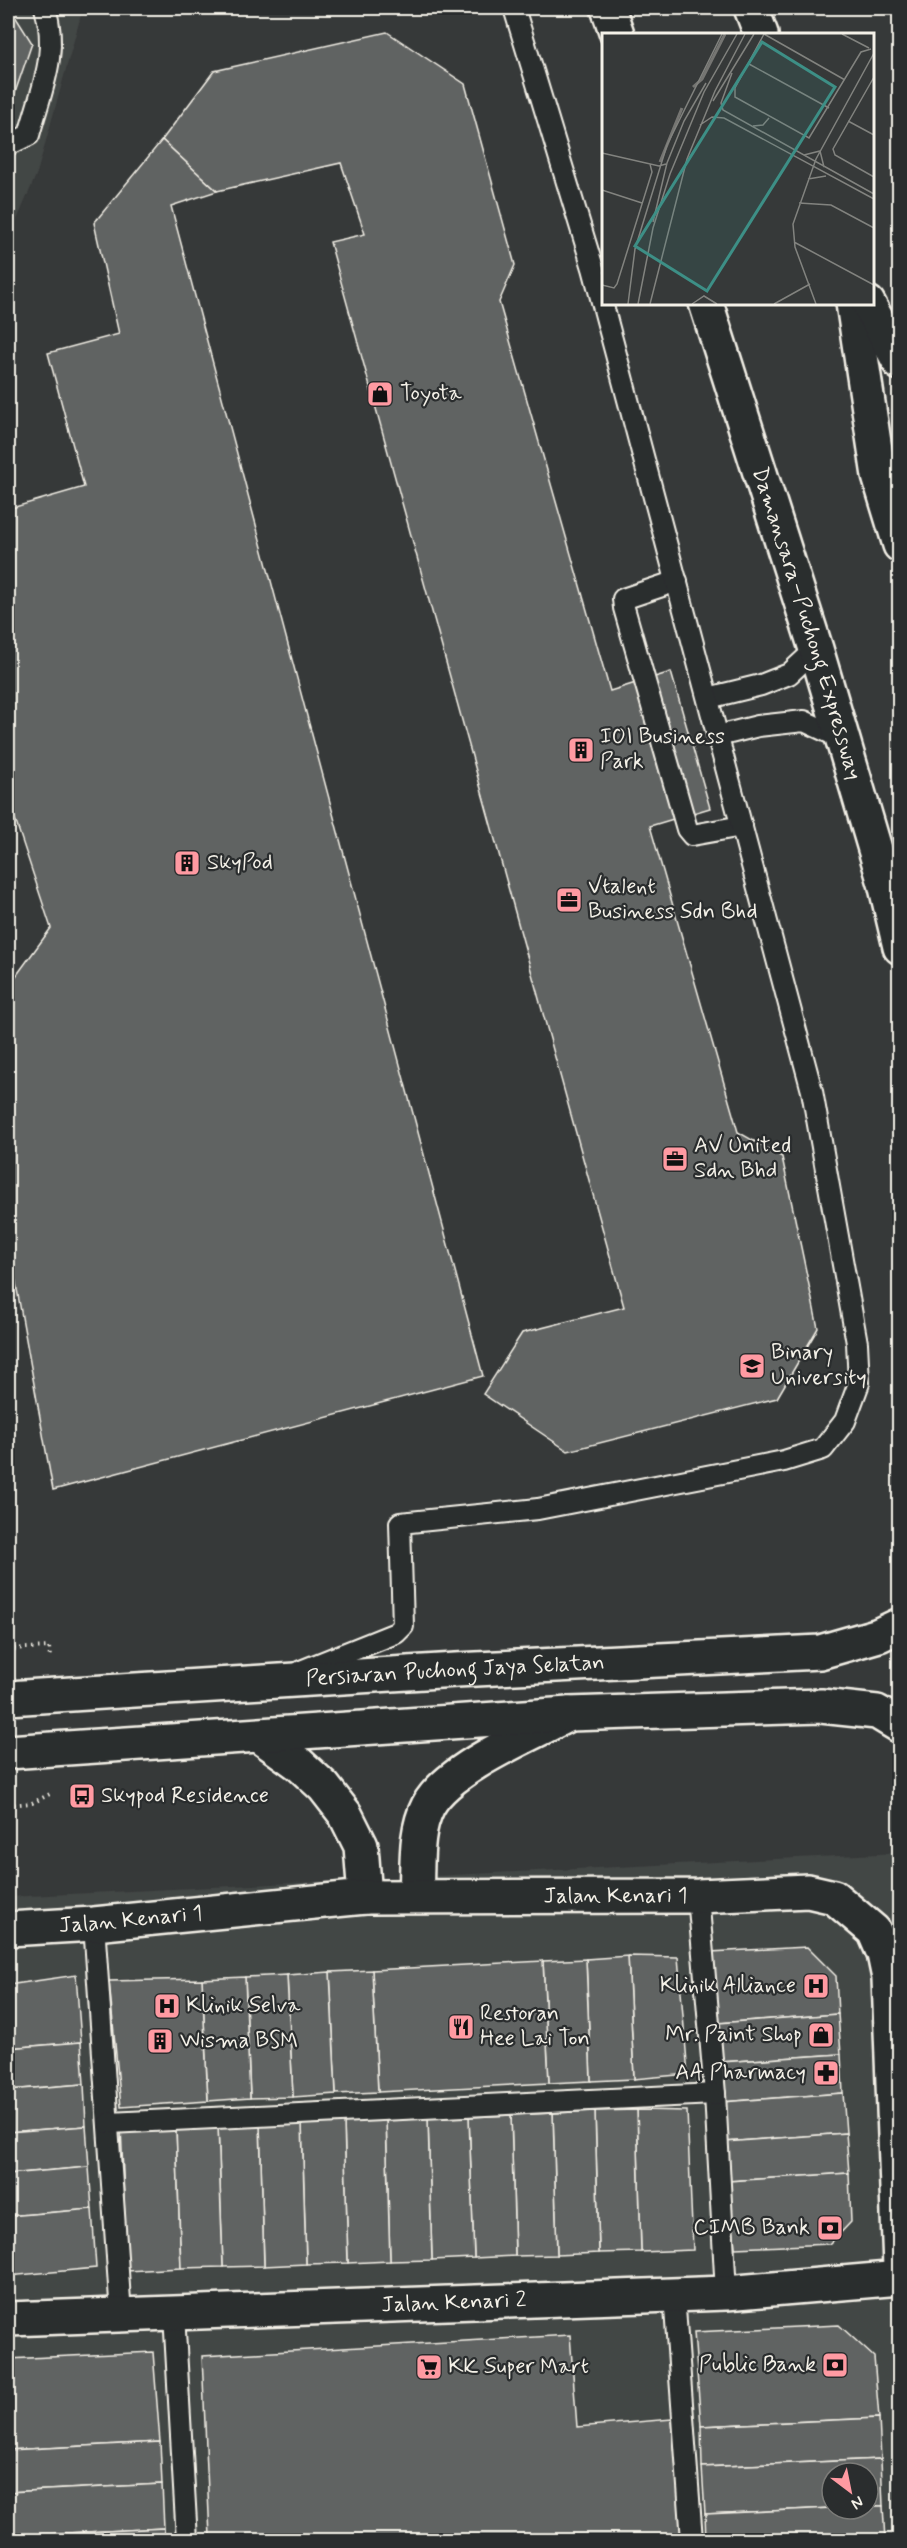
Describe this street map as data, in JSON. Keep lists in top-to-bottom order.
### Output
{
  "streets": {
    "main road": [
      "Damansara–Puchong Expressway",
      "Persiaran Puchong Jaya Selatan",
      "Jalan Kenari 1",
      "Jalan Kenari 2"
    ]
  },
  "places": {
    "shop": ["Toyota", "Mr. Paint Shop"],
    "building": ["IOI Business Park", "SkyPod", "Wisma BSM"],
    "office": ["Vtalent Business Sdn Bhd", "AV United Sdn Bhd"],
    "school or university": ["Binary University"],
    "bus stop": ["Skypod Residence"],
    "hospital": ["Klinik Alliance", "Klinik Selva"],
    "restaurant": ["Restoran Hee Lai Ton"],
    "pharmacy": ["AA Pharmacy"],
    "bank": ["CIMB Bank", "Public Bank"],
    "supermarket": ["KK Super Mart"]
  },
  "north": "bottom right"
}
